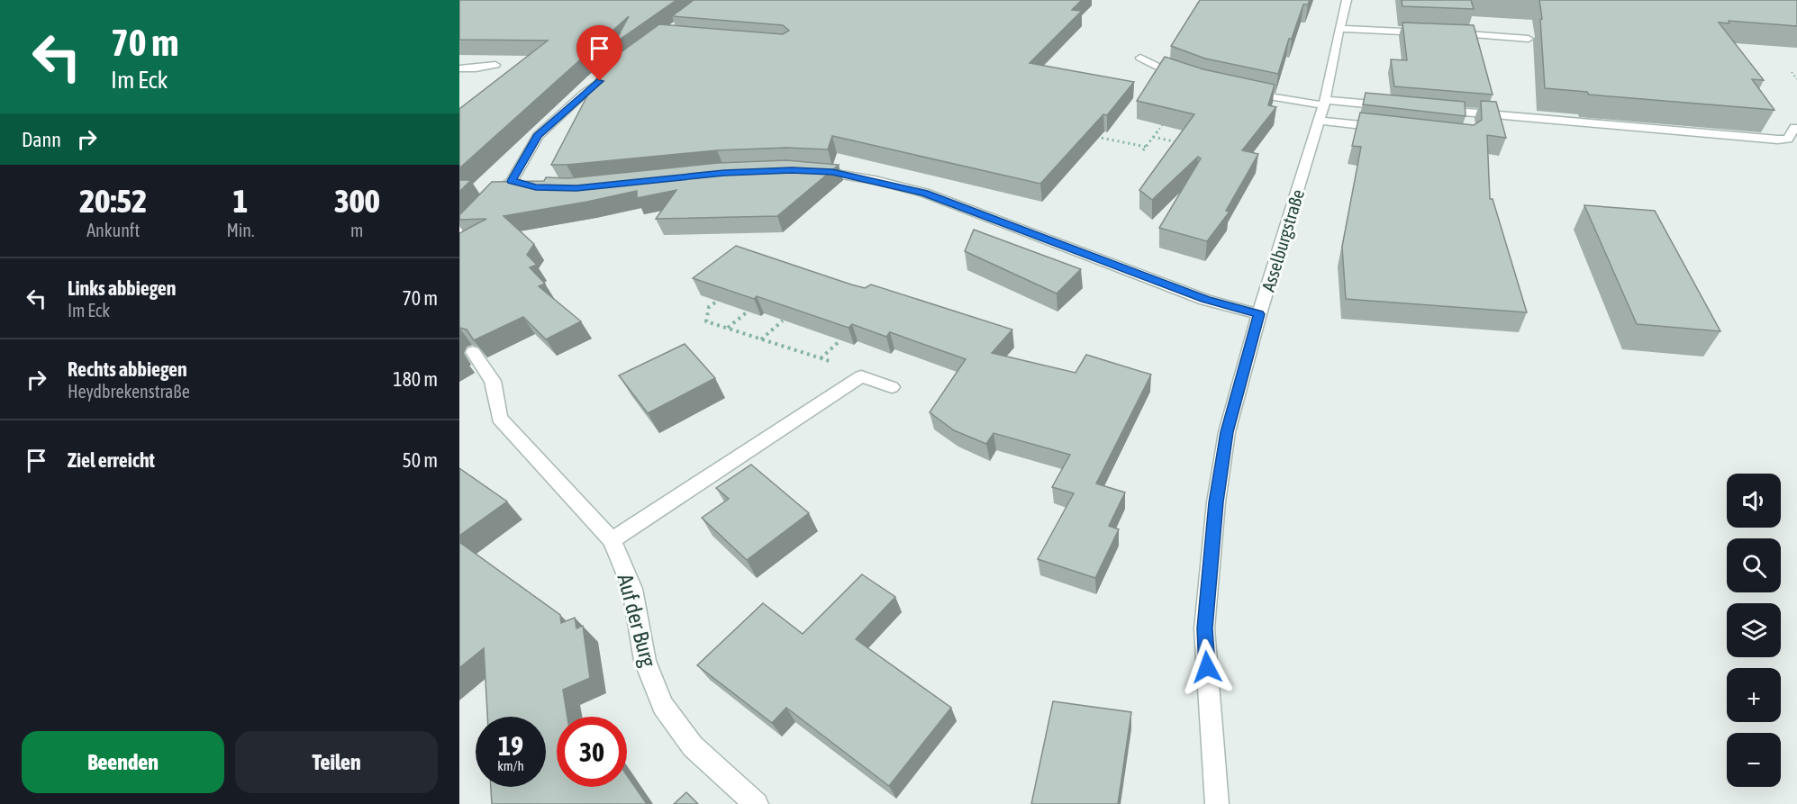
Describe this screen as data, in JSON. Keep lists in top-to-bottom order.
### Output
{
  "streets": {
    "street": ["Asselburgstraße", "Auf der Burg"]
  },
  "page": {
    "turn": ["70 m", "Im Eck"],
    "then": "Dann",
    "eta": [
      "20:52",
      "Ankunft",
      "1",
      "Min.",
      "300",
      "m"
    ],
    "list": [
      {
        "name": "Links abbiegen",
        "note": "Im Eck",
        "value": "70 m"
      },
      {
        "name": "Rechts abbiegen",
        "note": "Heydbrekenstraße",
        "value": "180 m"
      },
      {
        "name": "Ziel erreicht",
        "value": "50 m"
      }
    ],
    "map_buttons": ["+", "−"],
    "speed": "19 km/h",
    "limit": "30",
    "buttons": ["Beenden", "Teilen"]
  }
}
